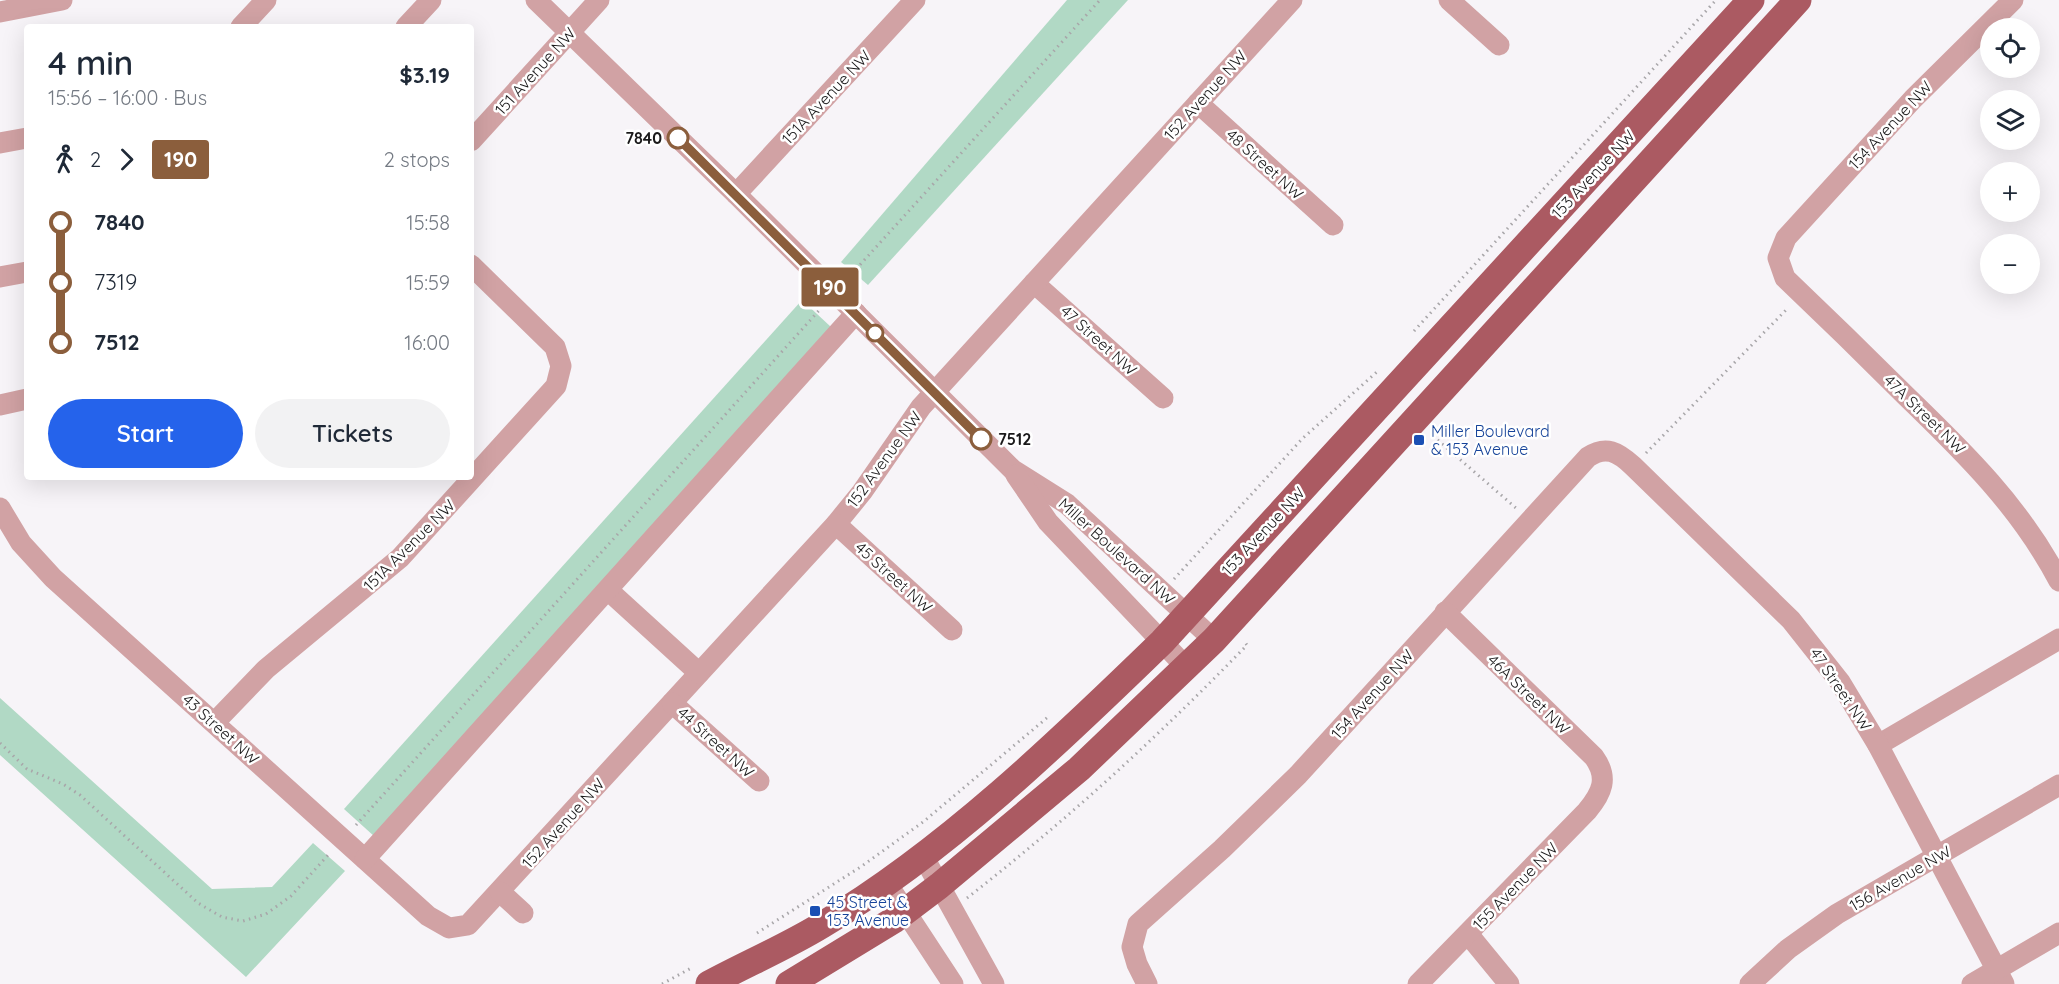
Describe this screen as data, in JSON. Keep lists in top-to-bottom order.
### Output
{
  "streets": {
    "main road": ["153 Avenue NW"],
    "street": [
      "151 Avenue NW",
      "152 Avenue NW",
      "151A Avenue NW",
      "154 Avenue NW",
      "48 Street NW",
      "47 Street NW",
      "47A Street NW",
      "Miller Boulevard NW",
      "45 Street NW",
      "46A Street NW",
      "43 Street NW",
      "44 Street NW",
      "156 Avenue NW",
      "155 Avenue NW"
    ]
  },
  "crossings": [
    ["151 Avenue NW", "Miller Boulevard NW"],
    ["152 Avenue NW", "48 Street NW"],
    ["152 Avenue NW", "47 Street NW"],
    ["152 Avenue NW", "Miller Boulevard NW"],
    ["152 Avenue NW", "45 Street NW"],
    ["152 Avenue NW", "43 Street NW"],
    ["152 Avenue NW", "44 Street NW"],
    ["151A Avenue NW", "Miller Boulevard NW"],
    ["151A Avenue NW", "43 Street NW"],
    ["154 Avenue NW", "47 Street NW"],
    ["154 Avenue NW", "47A Street NW"],
    ["154 Avenue NW", "46A Street NW"],
    ["153 Avenue NW", "Miller Boulevard NW"],
    ["47 Street NW", "156 Avenue NW"],
    ["46A Street NW", "155 Avenue NW"]
  ],
  "places": {
    "other": ["7840", "7512"],
    "transit": ["Miller Boulevard & 153 Avenue", "45 Street & 153 Avenue"]
  },
  "lines": ["bus line 190"],
  "page": {
    "on_map": "190",
    "map_buttons": ["+", "−"],
    "heading": ["4 min", "15:56 – 16:00 · Bus", "$3.19"],
    "legs": ["2", "190", "2 stops"],
    "list": [
      {
        "name": "7840",
        "value": "15:58"
      },
      {
        "name": "7319",
        "value": "15:59"
      },
      {
        "name": "7512",
        "value": "16:00"
      }
    ],
    "buttons": ["Start", "Tickets"]
  }
}
